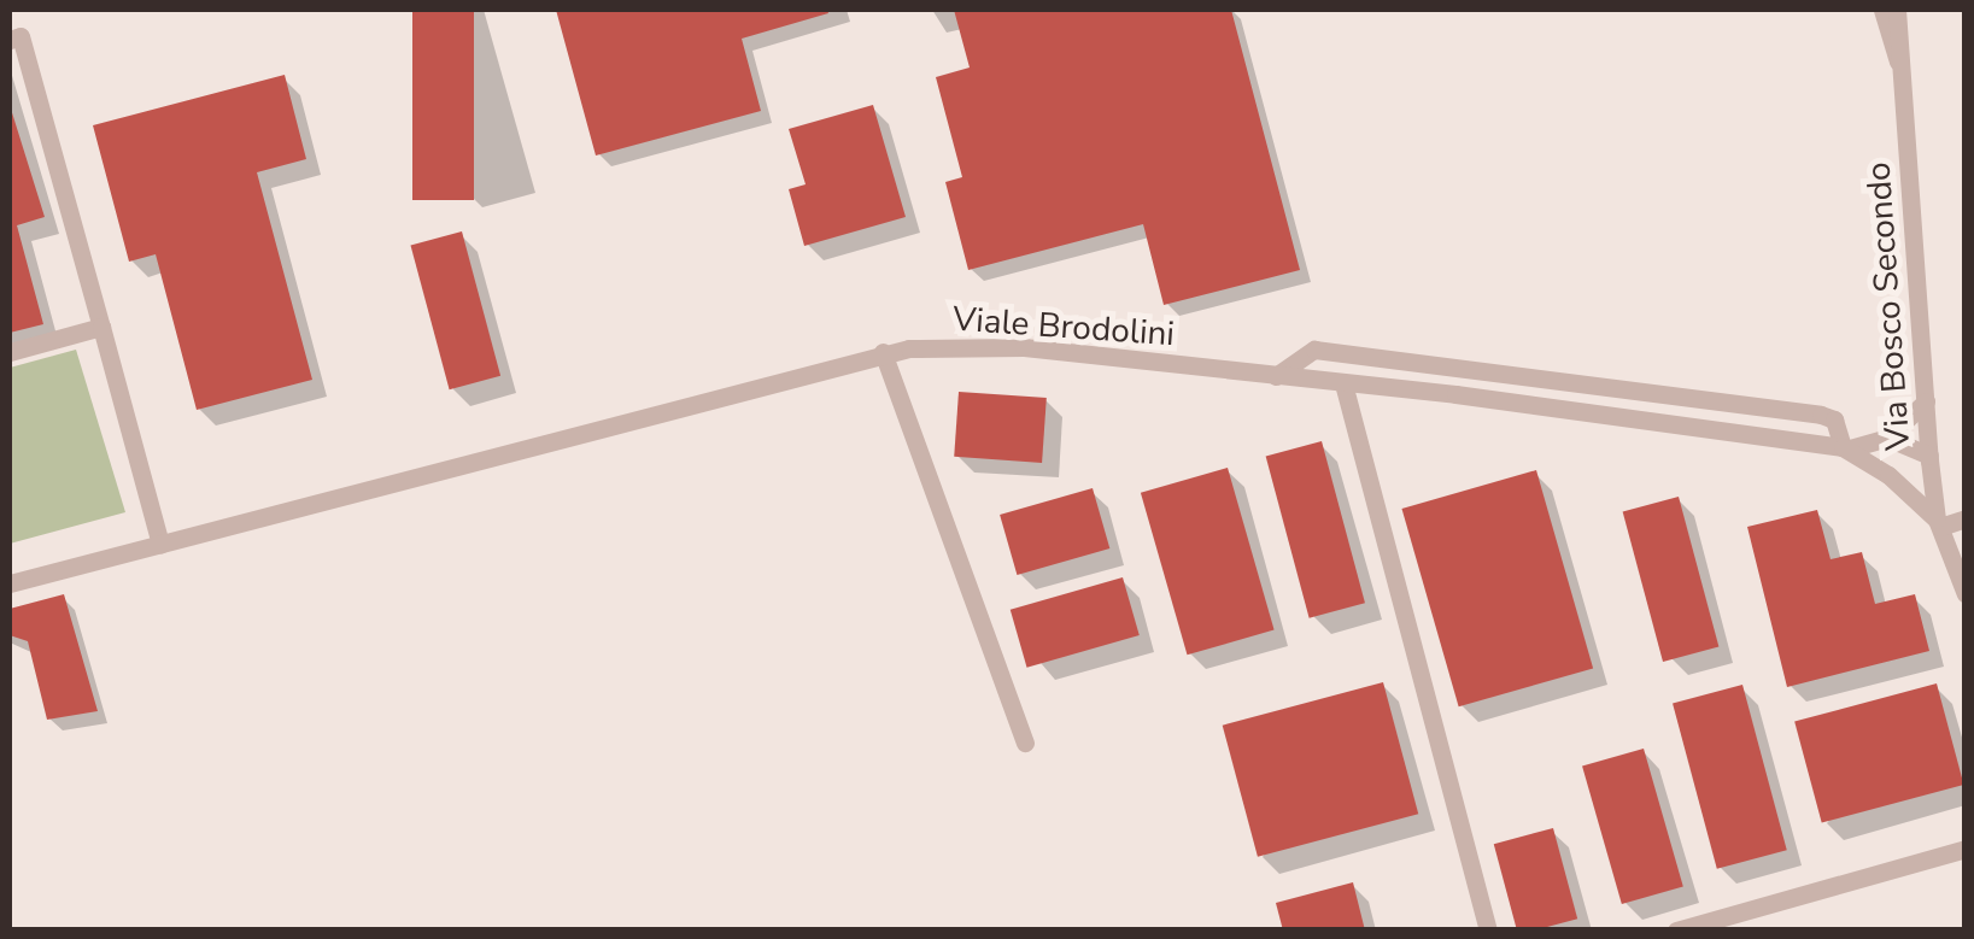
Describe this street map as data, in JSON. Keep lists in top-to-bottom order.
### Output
{
  "streets": {
    "street": ["Via Bosco Secondo", "Viale Brodolini"]
  }
}
